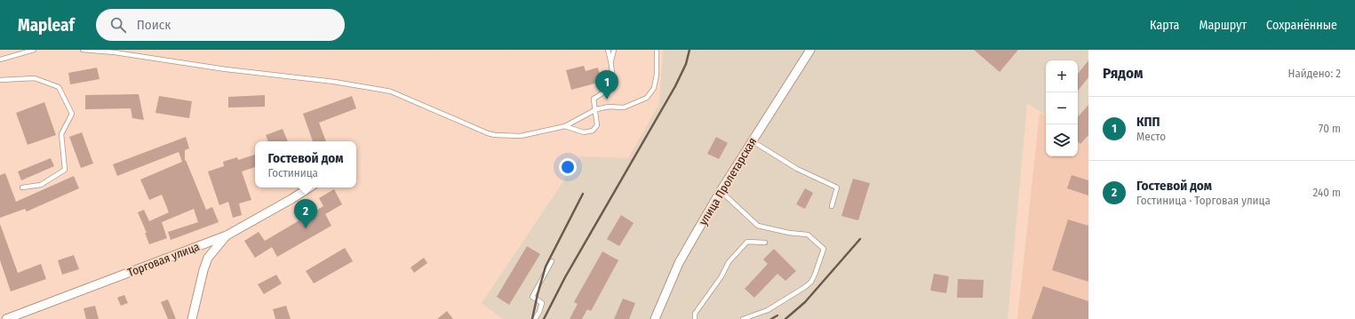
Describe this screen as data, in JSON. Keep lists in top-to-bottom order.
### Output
{
  "streets": {
    "street": ["улица Пролетарская", "Торговая улица"]
  },
  "page": {
    "header": "Mapleaf",
    "search": "Поиск",
    "nav": ["Карта", "Маршрут", "Сохранённые"],
    "heading": ["Рядом", "Найдено: 2"],
    "map_buttons": ["+", "−"],
    "pins": ["1", "2"],
    "list": [
      {
        "mark": "1",
        "name": "КПП",
        "note": "Место",
        "value": "70 m"
      },
      {
        "mark": "2",
        "name": "Гостевой дом",
        "note": "Гостиница · Торговая улица",
        "value": "240 m"
      }
    ],
    "popup": ["Гостевой дом", "Гостиница"]
  }
}
